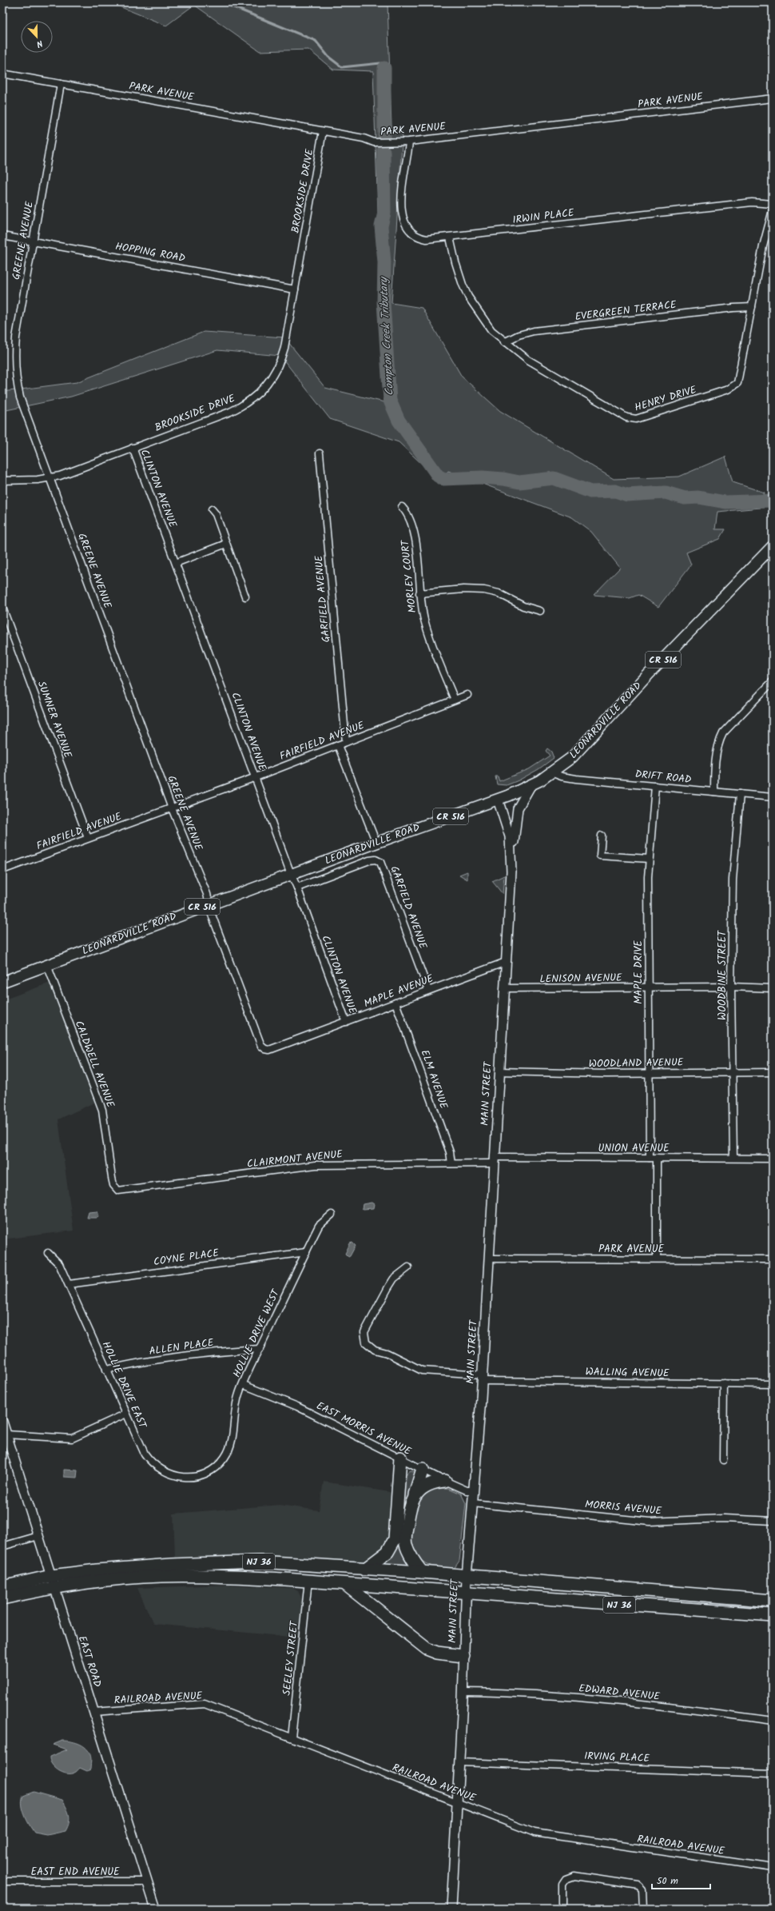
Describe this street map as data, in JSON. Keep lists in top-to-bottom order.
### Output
{
  "streets": {
    "highway": ["NJ 36"],
    "main road": ["CR 516", "LEONARDVILLE ROAD"],
    "street": [
      "PARK AVENUE",
      "BROOKSIDE DRIVE",
      "IRWIN PLACE",
      "GREENE AVENUE",
      "HOPPING ROAD",
      "EVERGREEN TERRACE",
      "HENRY DRIVE",
      "CLINTON AVENUE",
      "MORLEY COURT",
      "GARFIELD AVENUE",
      "SUMNER AVENUE",
      "FAIRFIELD AVENUE",
      "DRIFT ROAD",
      "MAPLE DRIVE",
      "WOODBINE STREET",
      "LENISON AVENUE",
      "MAPLE AVENUE",
      "WOODLAND AVENUE",
      "CALDWELL AVENUE",
      "ELM AVENUE",
      "MAIN STREET",
      "UNION AVENUE",
      "CLAIRMONT AVENUE",
      "COYNE PLACE",
      "HOLLIE DRIVE WEST",
      "ALLEN PLACE",
      "WALLING AVENUE",
      "HOLLIE DRIVE EAST",
      "EAST MORRIS AVENUE",
      "MORRIS AVENUE",
      "SEELEY STREET",
      "EAST ROAD",
      "EDWARD AVENUE",
      "RAILROAD AVENUE",
      "IRVING PLACE",
      "EAST END AVENUE"
    ]
  },
  "crossings": [
    ["PARK AVENUE", "BROOKSIDE DRIVE"],
    ["PARK AVENUE", "IRWIN PLACE"],
    ["PARK AVENUE", "GREENE AVENUE"],
    ["PARK AVENUE", "MAIN STREET"],
    ["BROOKSIDE DRIVE", "GREENE AVENUE"],
    ["BROOKSIDE DRIVE", "HOPPING ROAD"],
    ["BROOKSIDE DRIVE", "CLINTON AVENUE"],
    ["IRWIN PLACE", "HENRY DRIVE"],
    ["GREENE AVENUE", "HOPPING ROAD"],
    ["GREENE AVENUE", "LEONARDVILLE ROAD"],
    ["GREENE AVENUE", "FAIRFIELD AVENUE"],
    ["GREENE AVENUE", "MAPLE AVENUE"],
    ["EVERGREEN TERRACE", "HENRY DRIVE"],
    ["CLINTON AVENUE", "GARFIELD AVENUE"],
    ["CLINTON AVENUE", "LEONARDVILLE ROAD"],
    ["CLINTON AVENUE", "FAIRFIELD AVENUE"],
    ["CLINTON AVENUE", "MAPLE AVENUE"],
    ["MORLEY COURT", "FAIRFIELD AVENUE"],
    ["GARFIELD AVENUE", "FAIRFIELD AVENUE"],
    ["GARFIELD AVENUE", "MAPLE AVENUE"],
    ["SUMNER AVENUE", "FAIRFIELD AVENUE"],
    ["LEONARDVILLE ROAD", "DRIFT ROAD"],
    ["LEONARDVILLE ROAD", "CALDWELL AVENUE"],
    ["LEONARDVILLE ROAD", "MAIN STREET"],
    ["DRIFT ROAD", "MAPLE DRIVE"],
    ["DRIFT ROAD", "WOODBINE STREET"],
    ["MAPLE DRIVE", "LENISON AVENUE"],
    ["MAPLE DRIVE", "WOODLAND AVENUE"],
    ["MAPLE DRIVE", "UNION AVENUE"],
    ["WOODBINE STREET", "LENISON AVENUE"],
    ["WOODBINE STREET", "WOODLAND AVENUE"],
    ["WOODBINE STREET", "UNION AVENUE"],
    ["LENISON AVENUE", "MAIN STREET"],
    ["MAPLE AVENUE", "ELM AVENUE"],
    ["MAPLE AVENUE", "MAIN STREET"],
    ["WOODLAND AVENUE", "MAIN STREET"],
    ["CALDWELL AVENUE", "CLAIRMONT AVENUE"],
    ["ELM AVENUE", "CLAIRMONT AVENUE"],
    ["MAIN STREET", "UNION AVENUE"],
    ["MAIN STREET", "CLAIRMONT AVENUE"],
    ["MAIN STREET", "WALLING AVENUE"],
    ["MAIN STREET", "EAST MORRIS AVENUE"],
    ["MAIN STREET", "MORRIS AVENUE"],
    ["MAIN STREET", "NJ 36"],
    ["MAIN STREET", "EDWARD AVENUE"],
    ["MAIN STREET", "RAILROAD AVENUE"],
    ["MAIN STREET", "IRVING PLACE"],
    ["UNION AVENUE", "CLAIRMONT AVENUE"],
    ["COYNE PLACE", "HOLLIE DRIVE WEST"],
    ["COYNE PLACE", "HOLLIE DRIVE EAST"],
    ["HOLLIE DRIVE WEST", "ALLEN PLACE"],
    ["HOLLIE DRIVE WEST", "HOLLIE DRIVE EAST"],
    ["HOLLIE DRIVE WEST", "EAST MORRIS AVENUE"],
    ["ALLEN PLACE", "HOLLIE DRIVE EAST"],
    ["NJ 36", "SEELEY STREET"],
    ["NJ 36", "EAST ROAD"],
    ["SEELEY STREET", "RAILROAD AVENUE"],
    ["EAST ROAD", "RAILROAD AVENUE"],
    ["EAST ROAD", "EAST END AVENUE"]
  ],
  "water": ["Compton Creek Tributary"],
  "scale_bar": "50 m",
  "north": "bottom"
}
